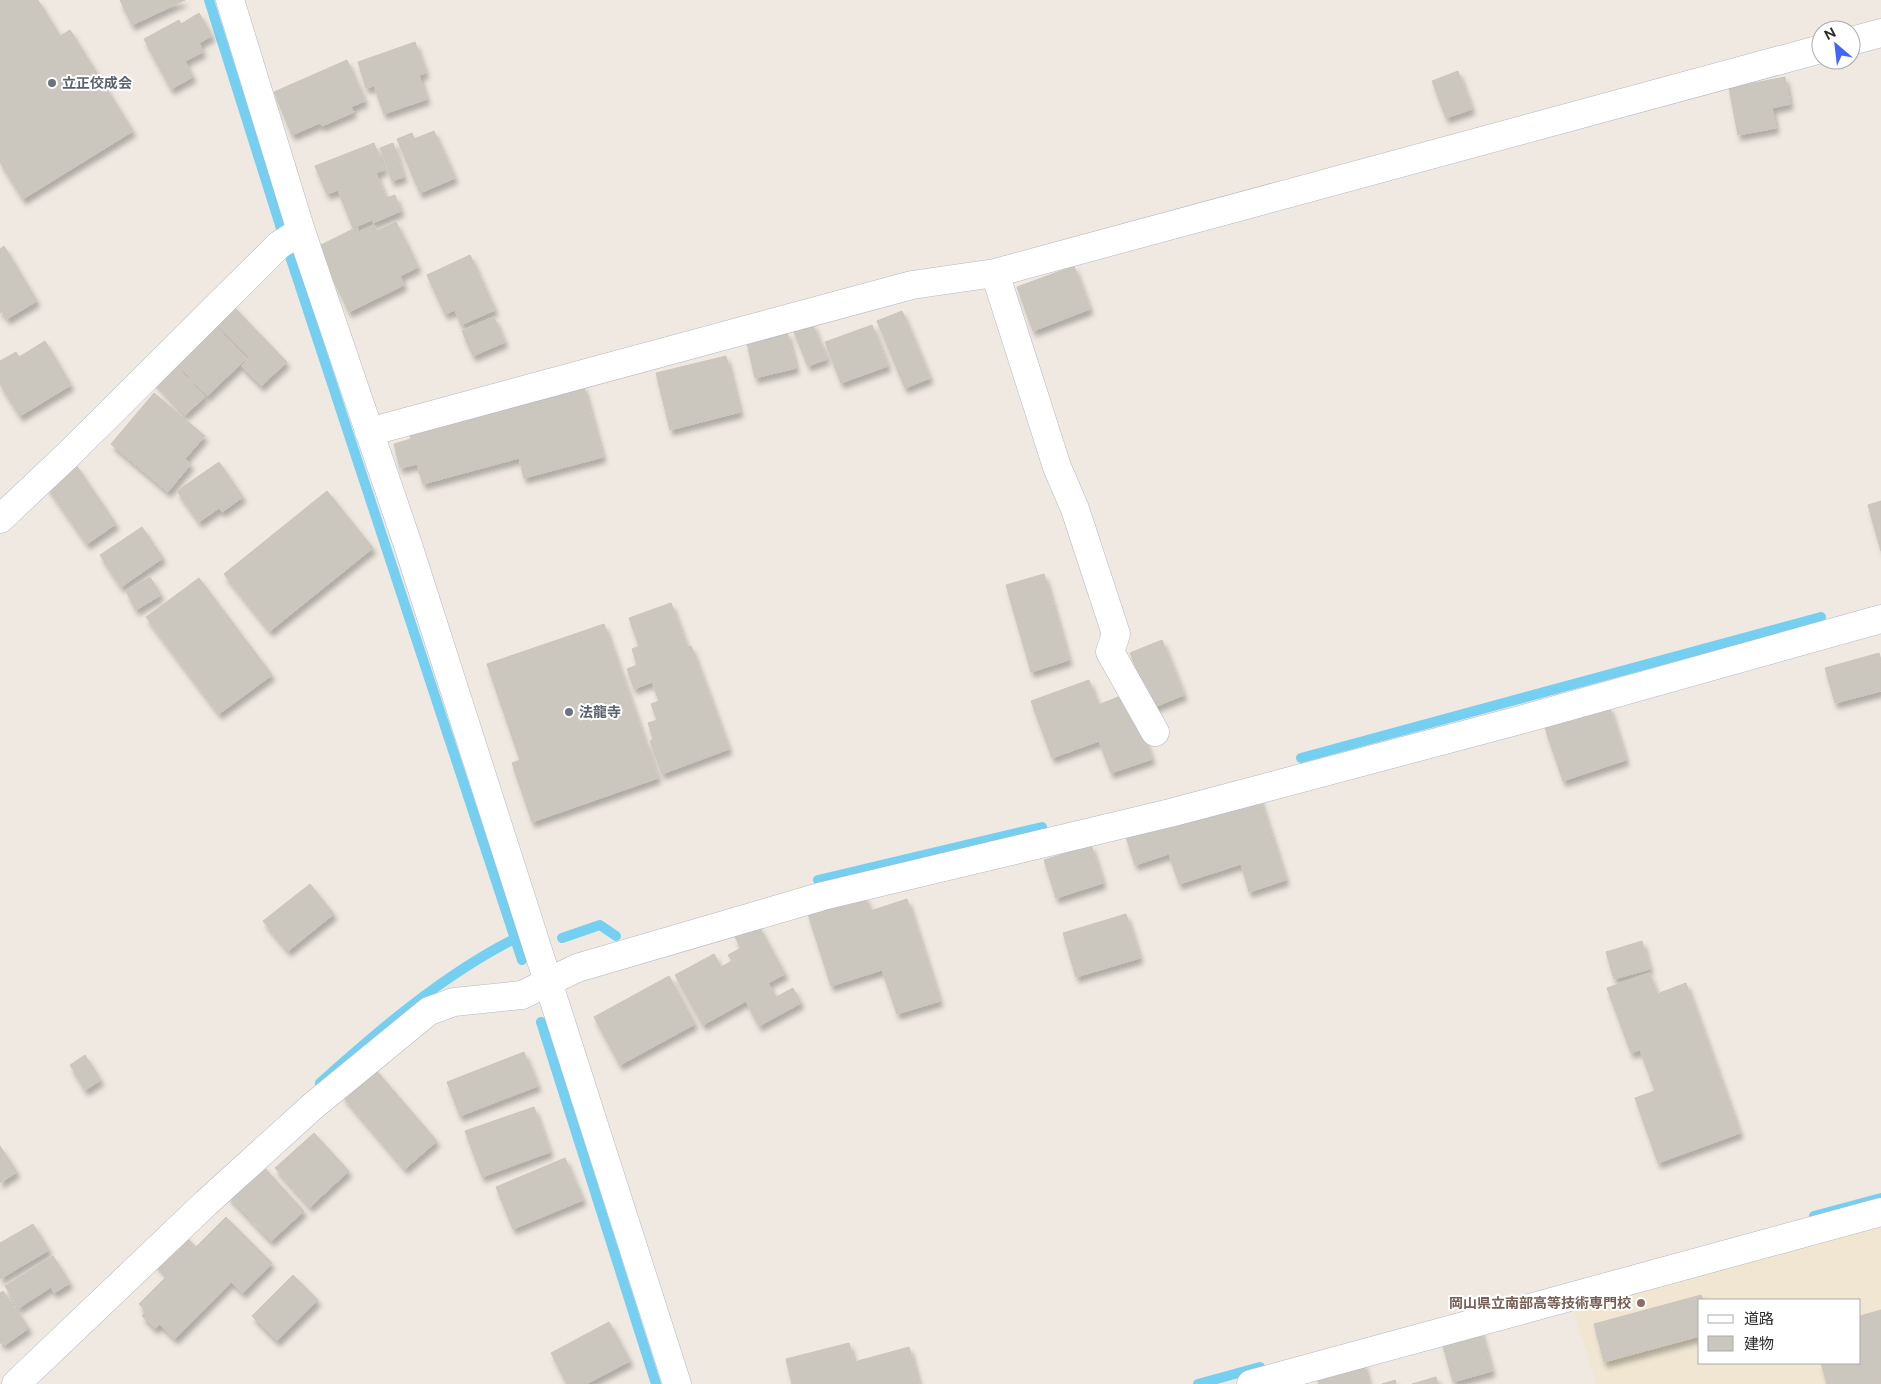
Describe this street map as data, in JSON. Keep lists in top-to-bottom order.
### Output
{
  "places": ["立正佼成会", "法龍寺", "岡山県立南部高等技術専門校"],
  "legend": ["道路", "建物"],
  "north": "top left"
}
